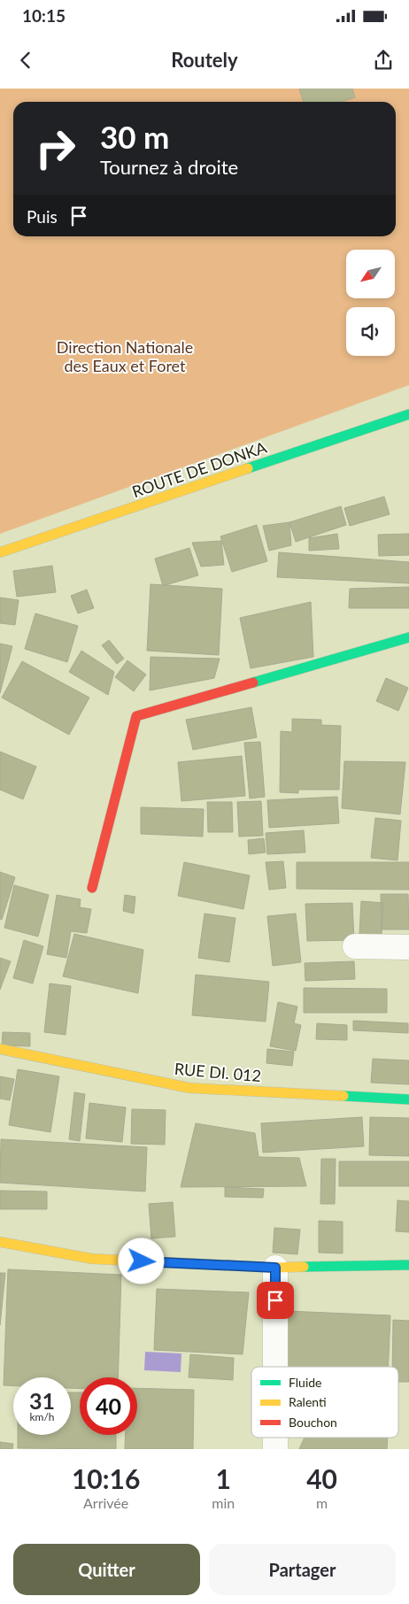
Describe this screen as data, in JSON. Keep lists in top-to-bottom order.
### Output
{
  "streets": {
    "street": ["ROUTE DE DONKA", "RUE DI. 012"]
  },
  "parks": ["Direction Nationale des Eaux et Foret"],
  "legend": ["Fluide", "Ralenti", "Bouchon"],
  "north": "bottom left",
  "page": {
    "status": "10:15",
    "header": "Routely",
    "turn": ["30 m", "Tournez à droite"],
    "then": "Puis",
    "speed": "31 km/h",
    "limit": "40",
    "eta": [
      "10:16",
      "Arrivée",
      "1",
      "min",
      "40",
      "m"
    ],
    "buttons": ["Quitter", "Partager"]
  }
}
